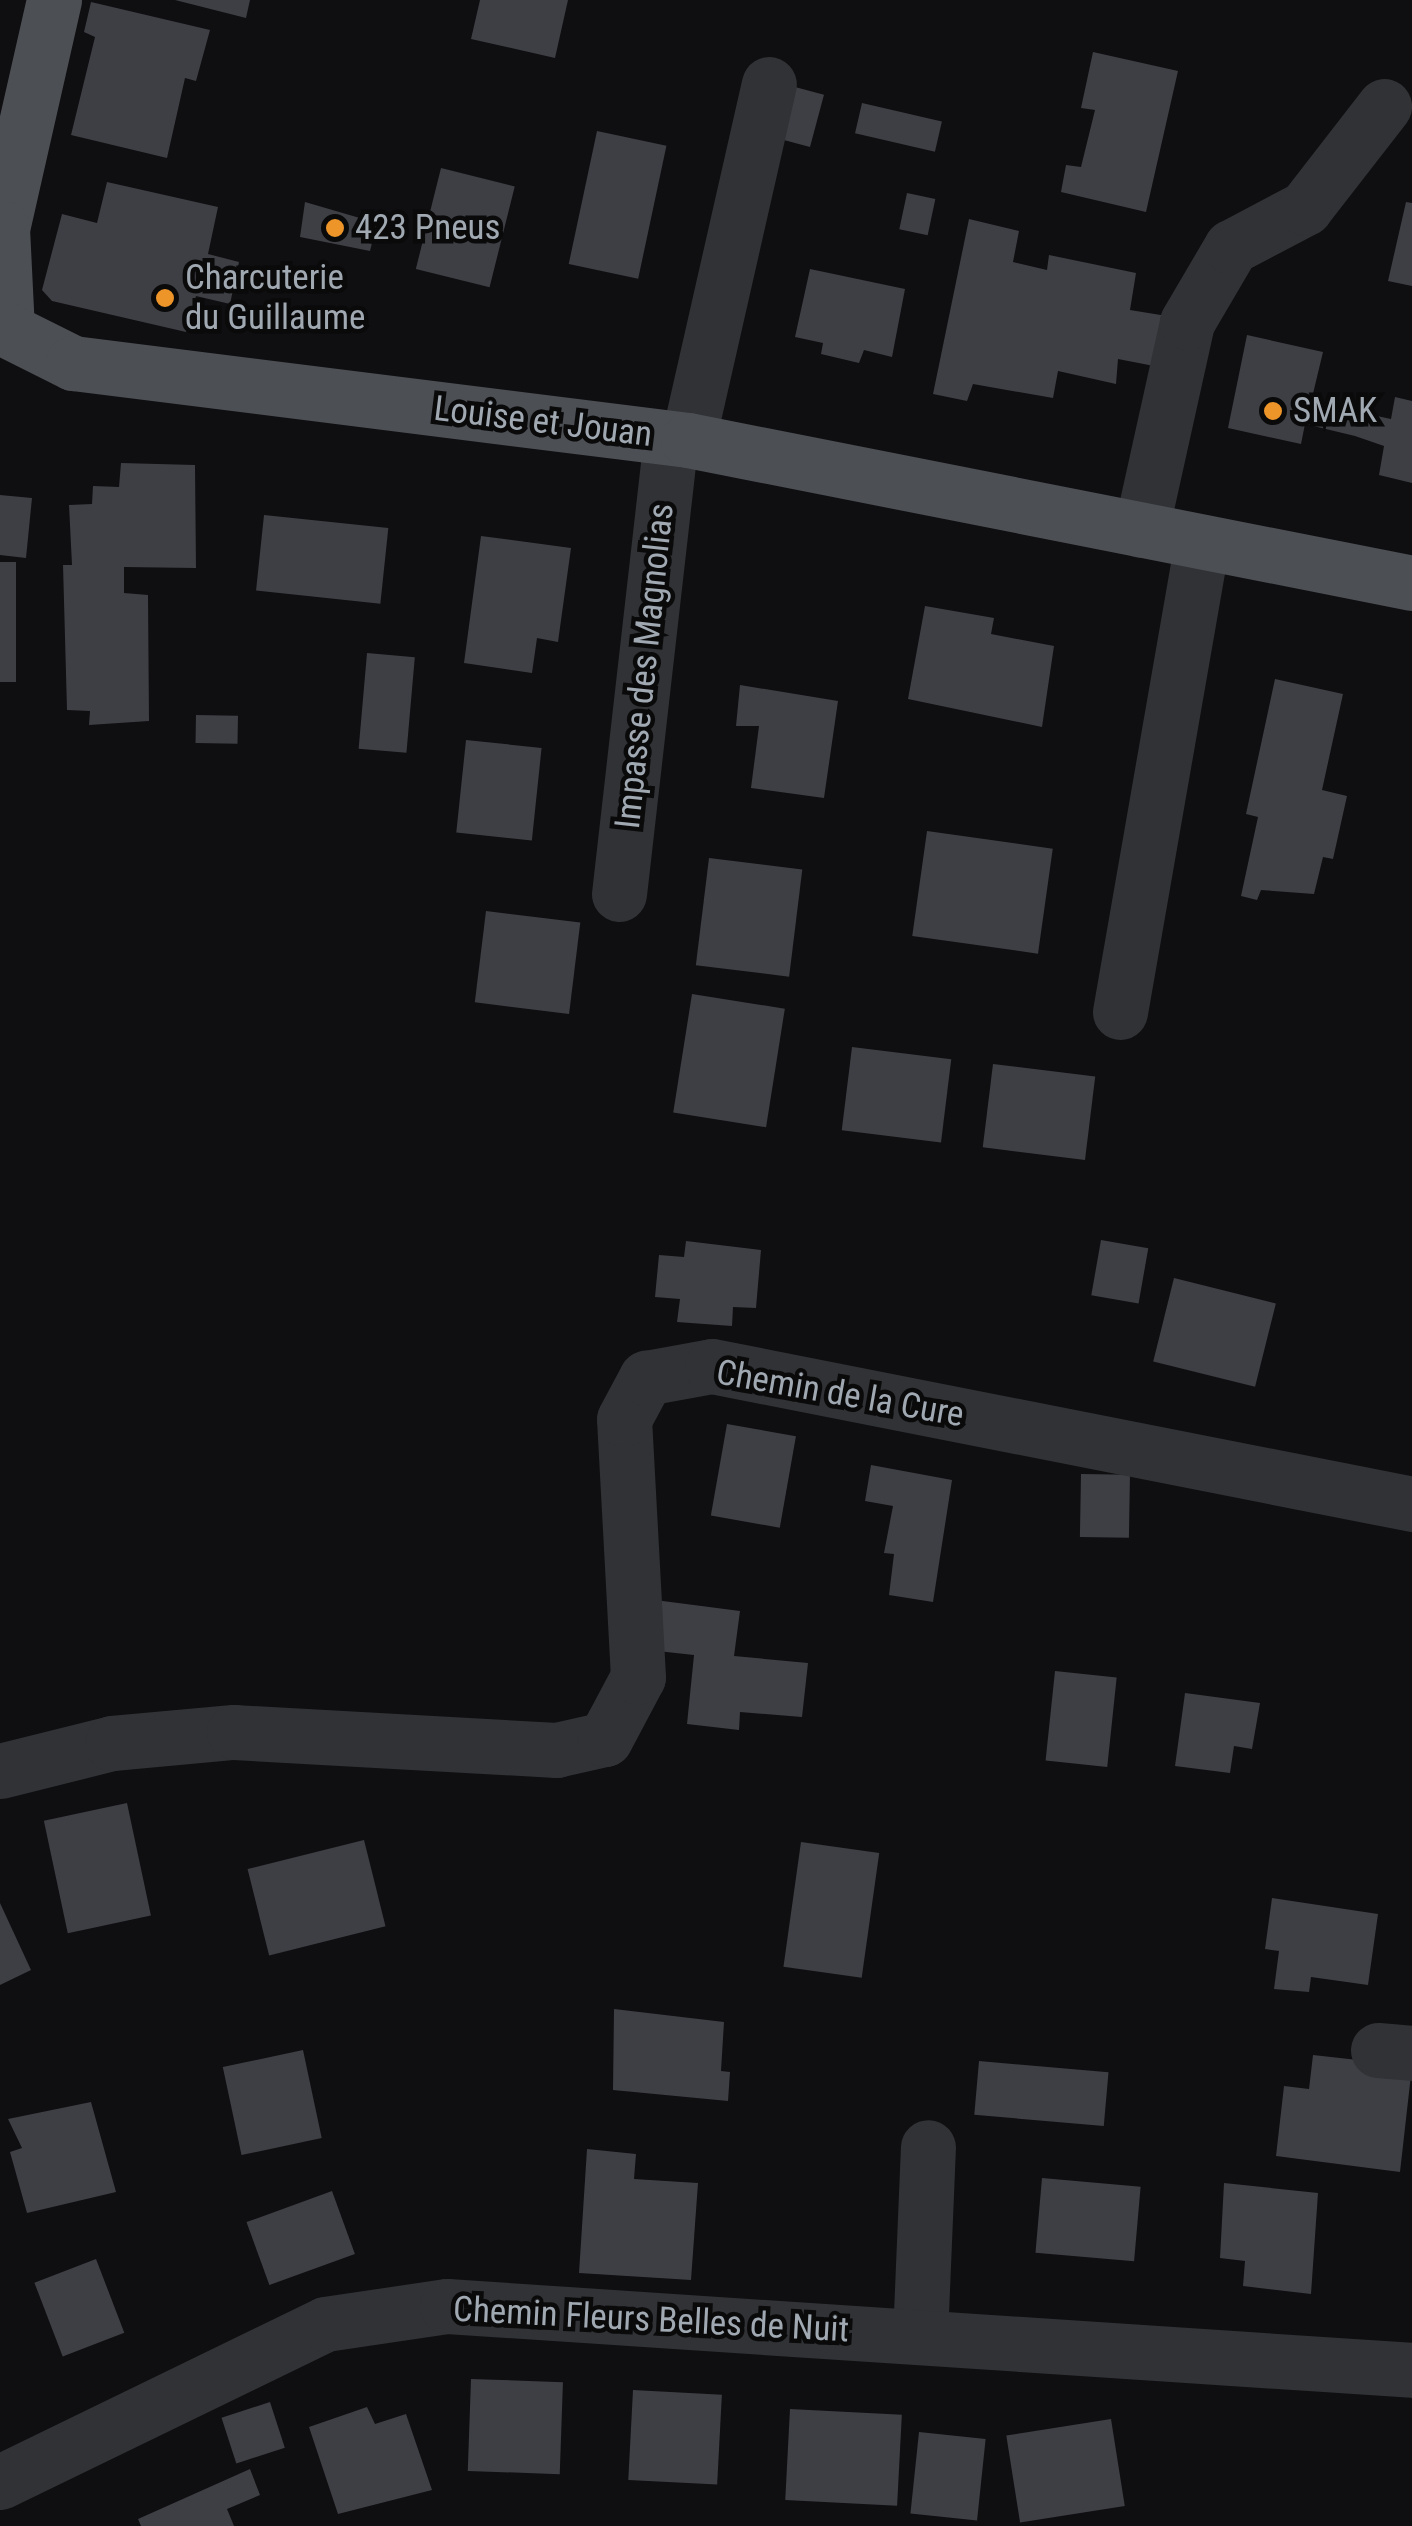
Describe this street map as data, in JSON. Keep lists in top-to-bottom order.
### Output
{
  "streets": {
    "main road": ["Louise et Jouan"],
    "street": ["Impasse des Magnolias", "Chemin de la Cure", "Chemin Fleurs Belles de Nuit"]
  },
  "crossings": [
    ["Louise et Jouan", "Impasse des Magnolias"]
  ],
  "places": ["423 Pneus", "Charcuterie du Guillaume", "SMAK"]
}
